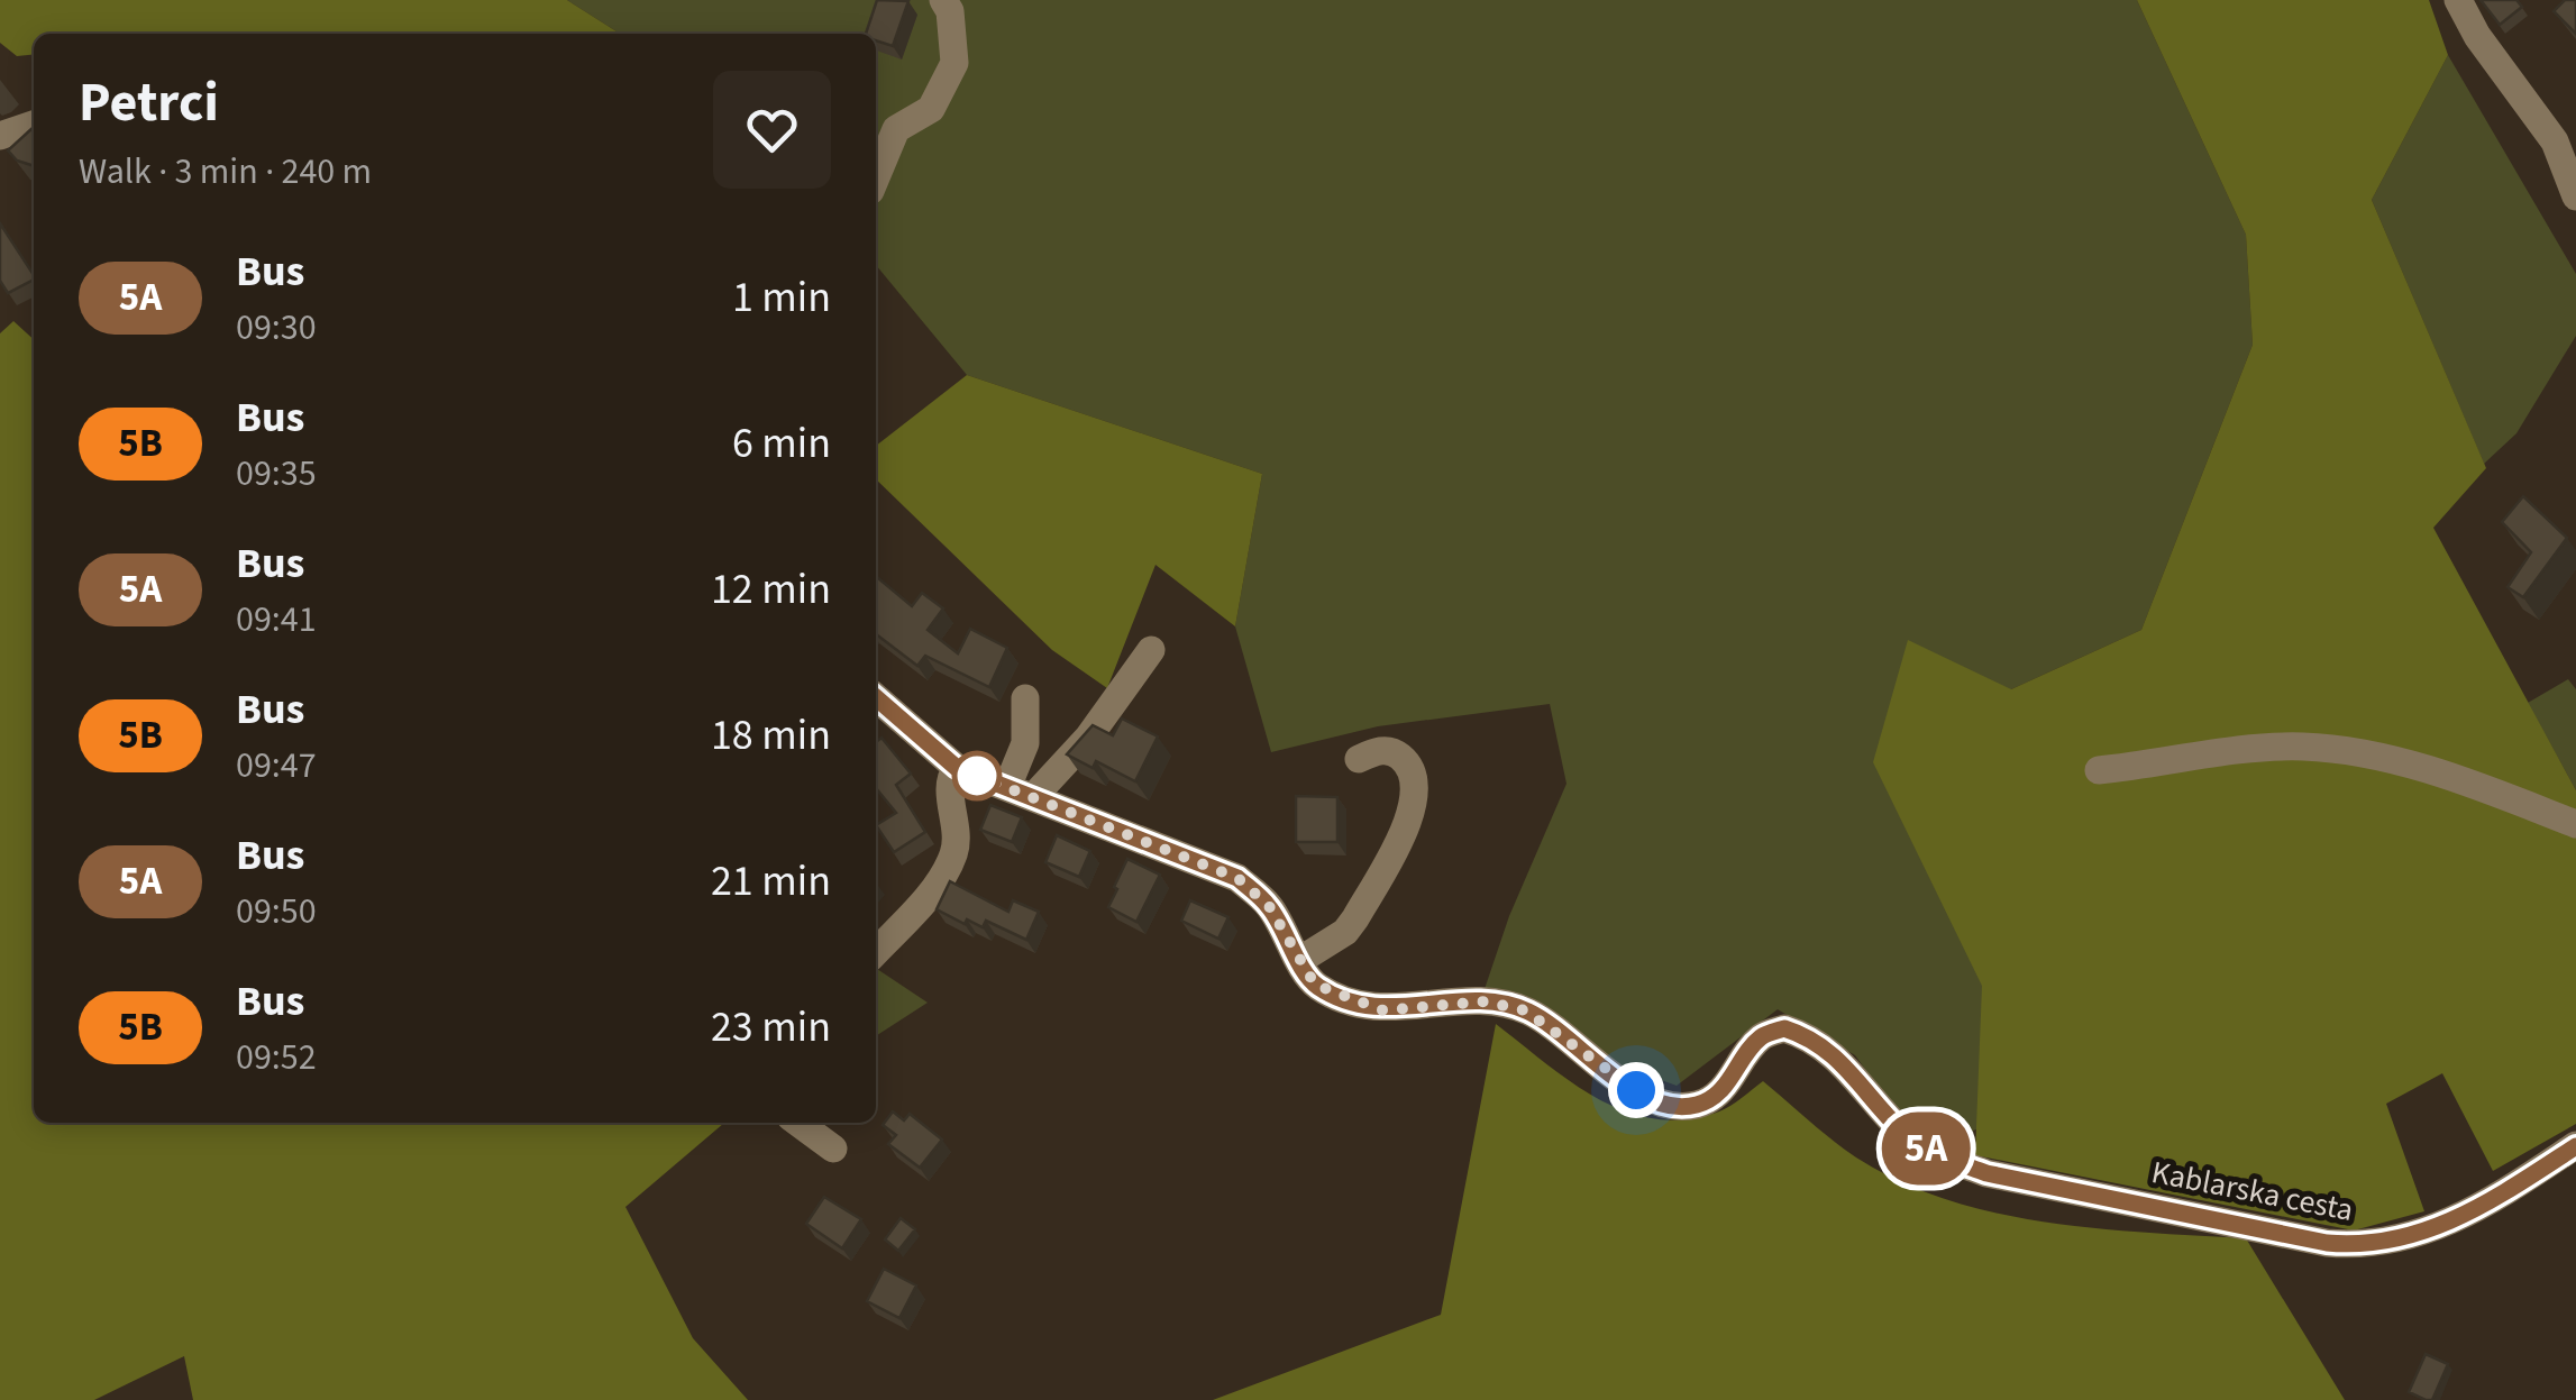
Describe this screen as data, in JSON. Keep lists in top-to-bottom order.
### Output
{
  "streets": {
    "street": ["Kablarska cesta"]
  },
  "lines": ["bus line 5A"],
  "page": {
    "on_map": "5A",
    "heading": ["Petrci", "Walk · 3 min · 240 m"],
    "list": [
      {
        "mark": "5A",
        "name": "Bus",
        "note": "09:30",
        "value": "1 min"
      },
      {
        "mark": "5B",
        "name": "Bus",
        "note": "09:35",
        "value": "6 min"
      },
      {
        "mark": "5A",
        "name": "Bus",
        "note": "09:41",
        "value": "12 min"
      },
      {
        "mark": "5B",
        "name": "Bus",
        "note": "09:47",
        "value": "18 min"
      },
      {
        "mark": "5A",
        "name": "Bus",
        "note": "09:50",
        "value": "21 min"
      },
      {
        "mark": "5B",
        "name": "Bus",
        "note": "09:52",
        "value": "23 min"
      }
    ]
  }
}
